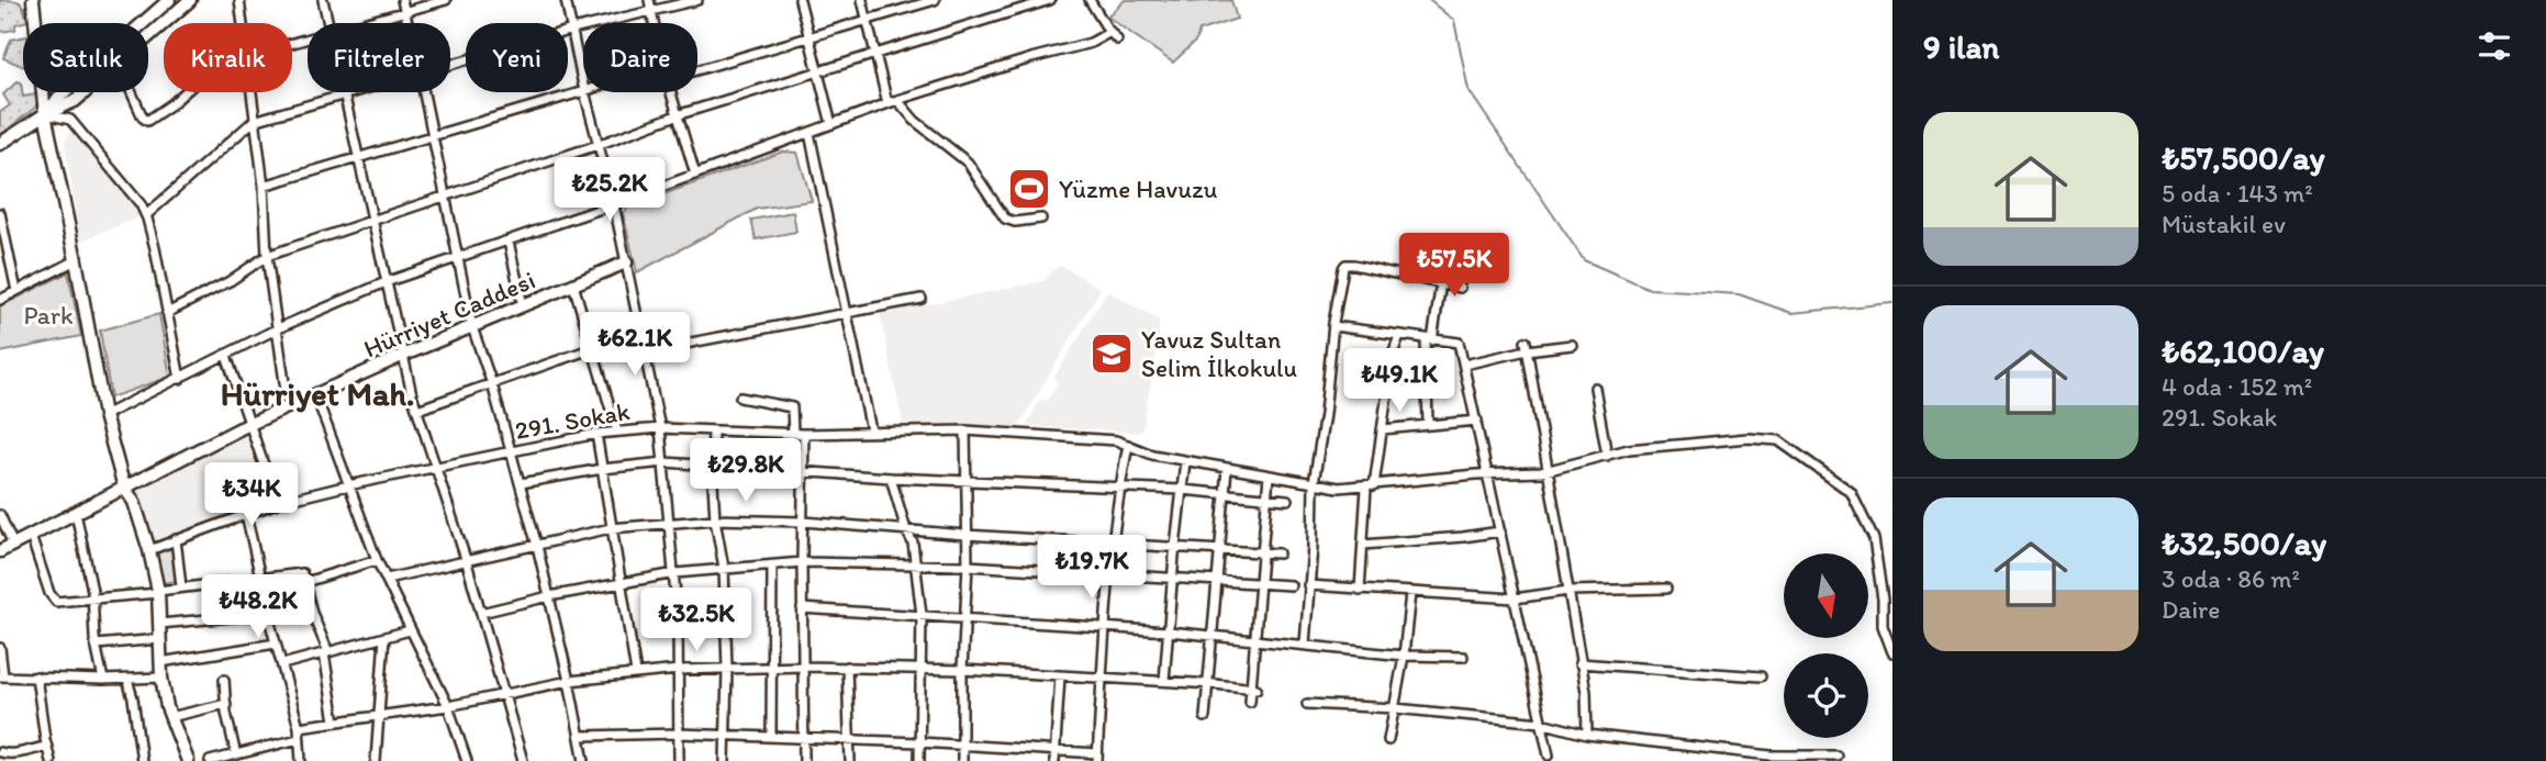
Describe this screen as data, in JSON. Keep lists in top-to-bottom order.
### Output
{
  "streets": {
    "street": ["Hürriyet Caddesi", "291. Sokak"]
  },
  "districts": ["Hürriyet Mah."],
  "parks": ["Park"],
  "places": {
    "sports": ["Yüzme Havuzu"],
    "school or university": ["Yavuz Sultan Selim İlkokulu"]
  },
  "north": "bottom",
  "page": {
    "heading": "9 ilan",
    "chip": [
      "Satılık",
      "Kiralık",
      "Filtreler",
      "Yeni",
      "Daire"
    ],
    "list": [
      {
        "name": "₺57,500/ay",
        "note": "5 oda · 143 m² · Müstakil ev"
      },
      {
        "name": "₺62,100/ay",
        "note": "4 oda · 152 m² · 291. Sokak"
      },
      {
        "name": "₺32,500/ay",
        "note": "3 oda · 86 m² · Daire"
      }
    ],
    "price": [
      "₺25.2K",
      "₺57.5K",
      "₺62.1K",
      "₺49.1K",
      "₺29.8K",
      "₺34K",
      "₺19.7K",
      "₺48.2K",
      "₺32.5K"
    ]
  }
}
